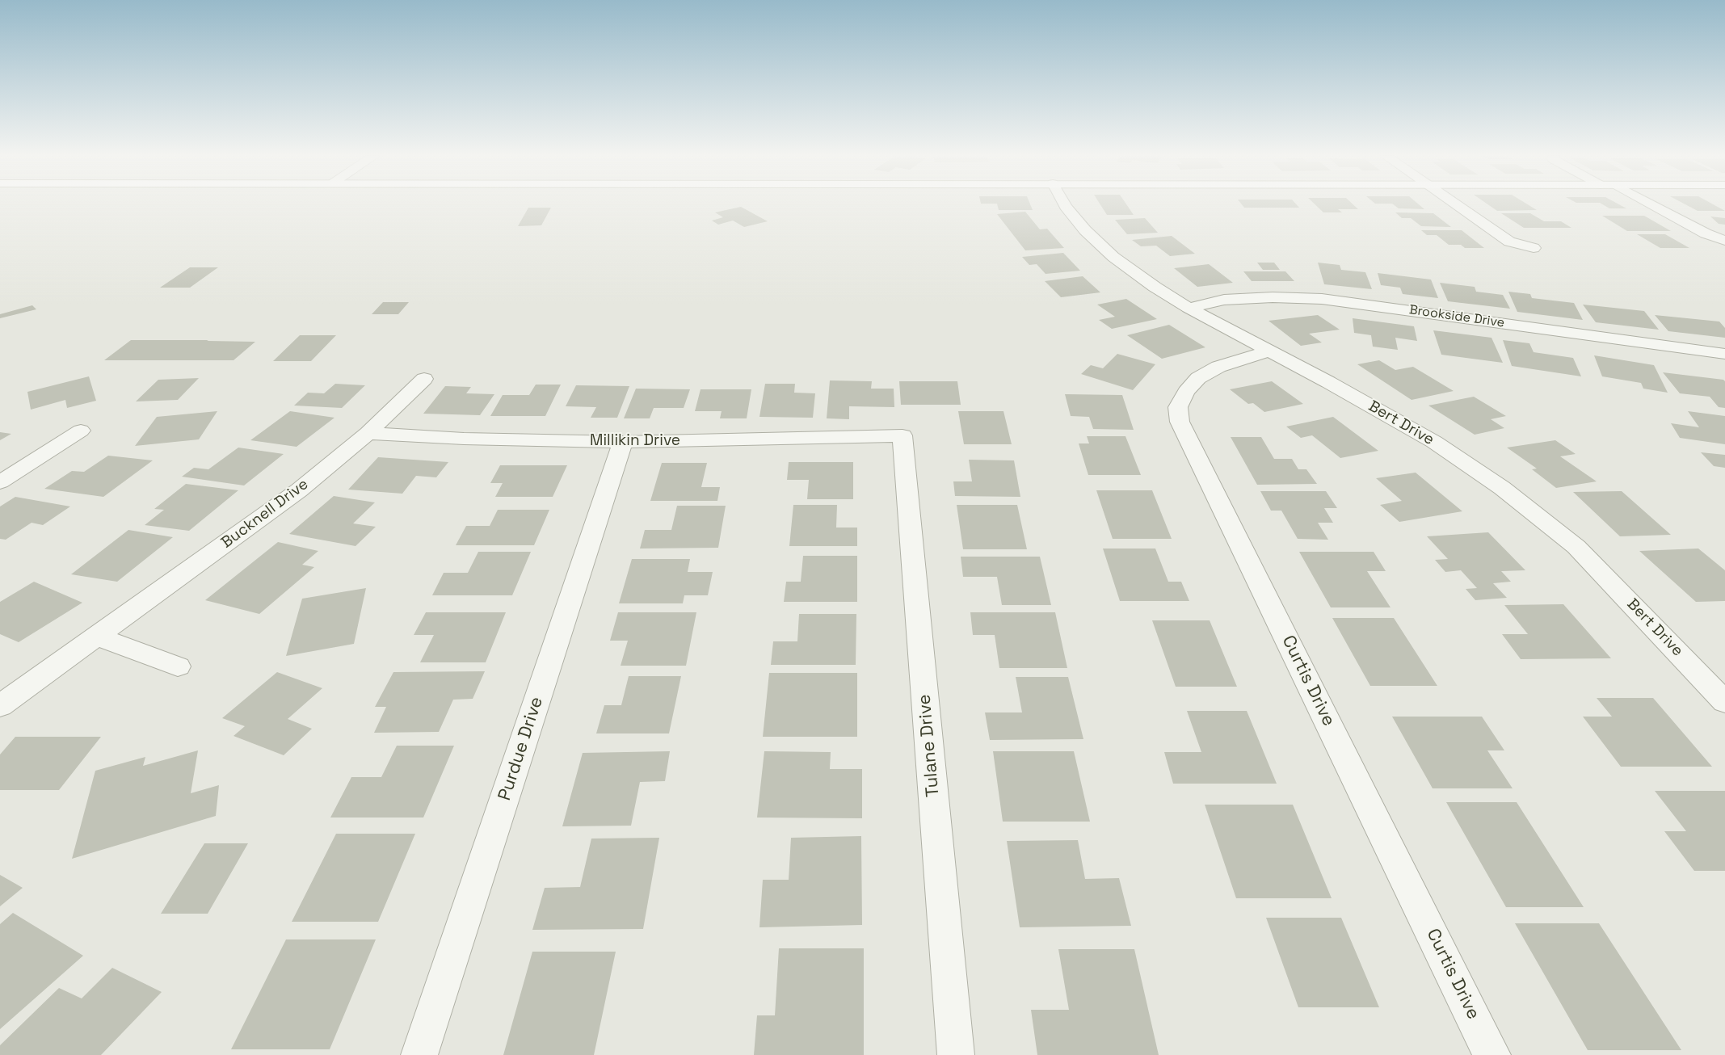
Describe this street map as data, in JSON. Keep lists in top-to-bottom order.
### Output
{
  "streets": {
    "street": [
      "Brookside Drive",
      "Bert Drive",
      "Millikin Drive",
      "Bucknell Drive",
      "Curtis Drive",
      "Tulane Drive",
      "Purdue Drive"
    ]
  },
  "crossings": [
    ["Brookside Drive", "Bert Drive"],
    ["Bert Drive", "Curtis Drive"],
    ["Millikin Drive", "Bucknell Drive"],
    ["Millikin Drive", "Tulane Drive"],
    ["Millikin Drive", "Purdue Drive"]
  ]
}
